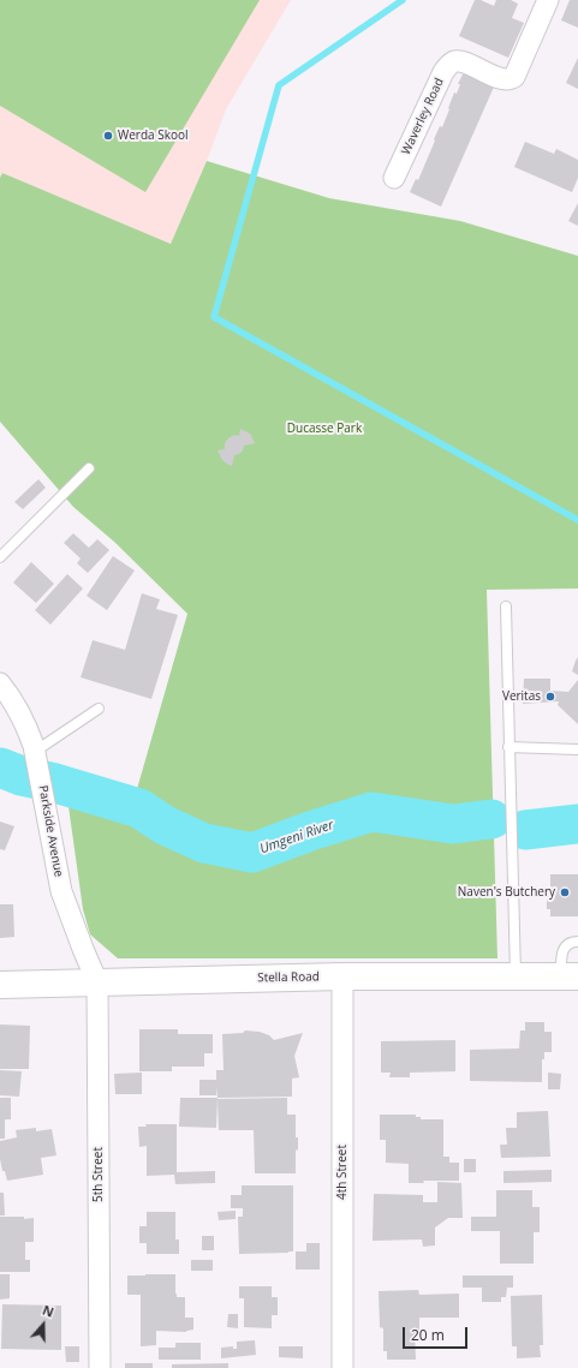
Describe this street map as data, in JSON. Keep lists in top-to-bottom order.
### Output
{
  "streets": {
    "main road": ["Stella Road"],
    "street": [
      "Waverley Road",
      "Parkside Avenue",
      "4th Street",
      "5th Street"
    ]
  },
  "crossings": [
    ["Parkside Avenue", "Stella Road"],
    ["Parkside Avenue", "5th Street"],
    ["Stella Road", "4th Street"],
    ["Stella Road", "5th Street"]
  ],
  "water": ["Umgeni River"],
  "parks": ["Ducasse Park"],
  "places": ["Werda Skool", "Veritas", "Naven's Butchery"],
  "scale_bar": "20 m",
  "north": "top"
}
